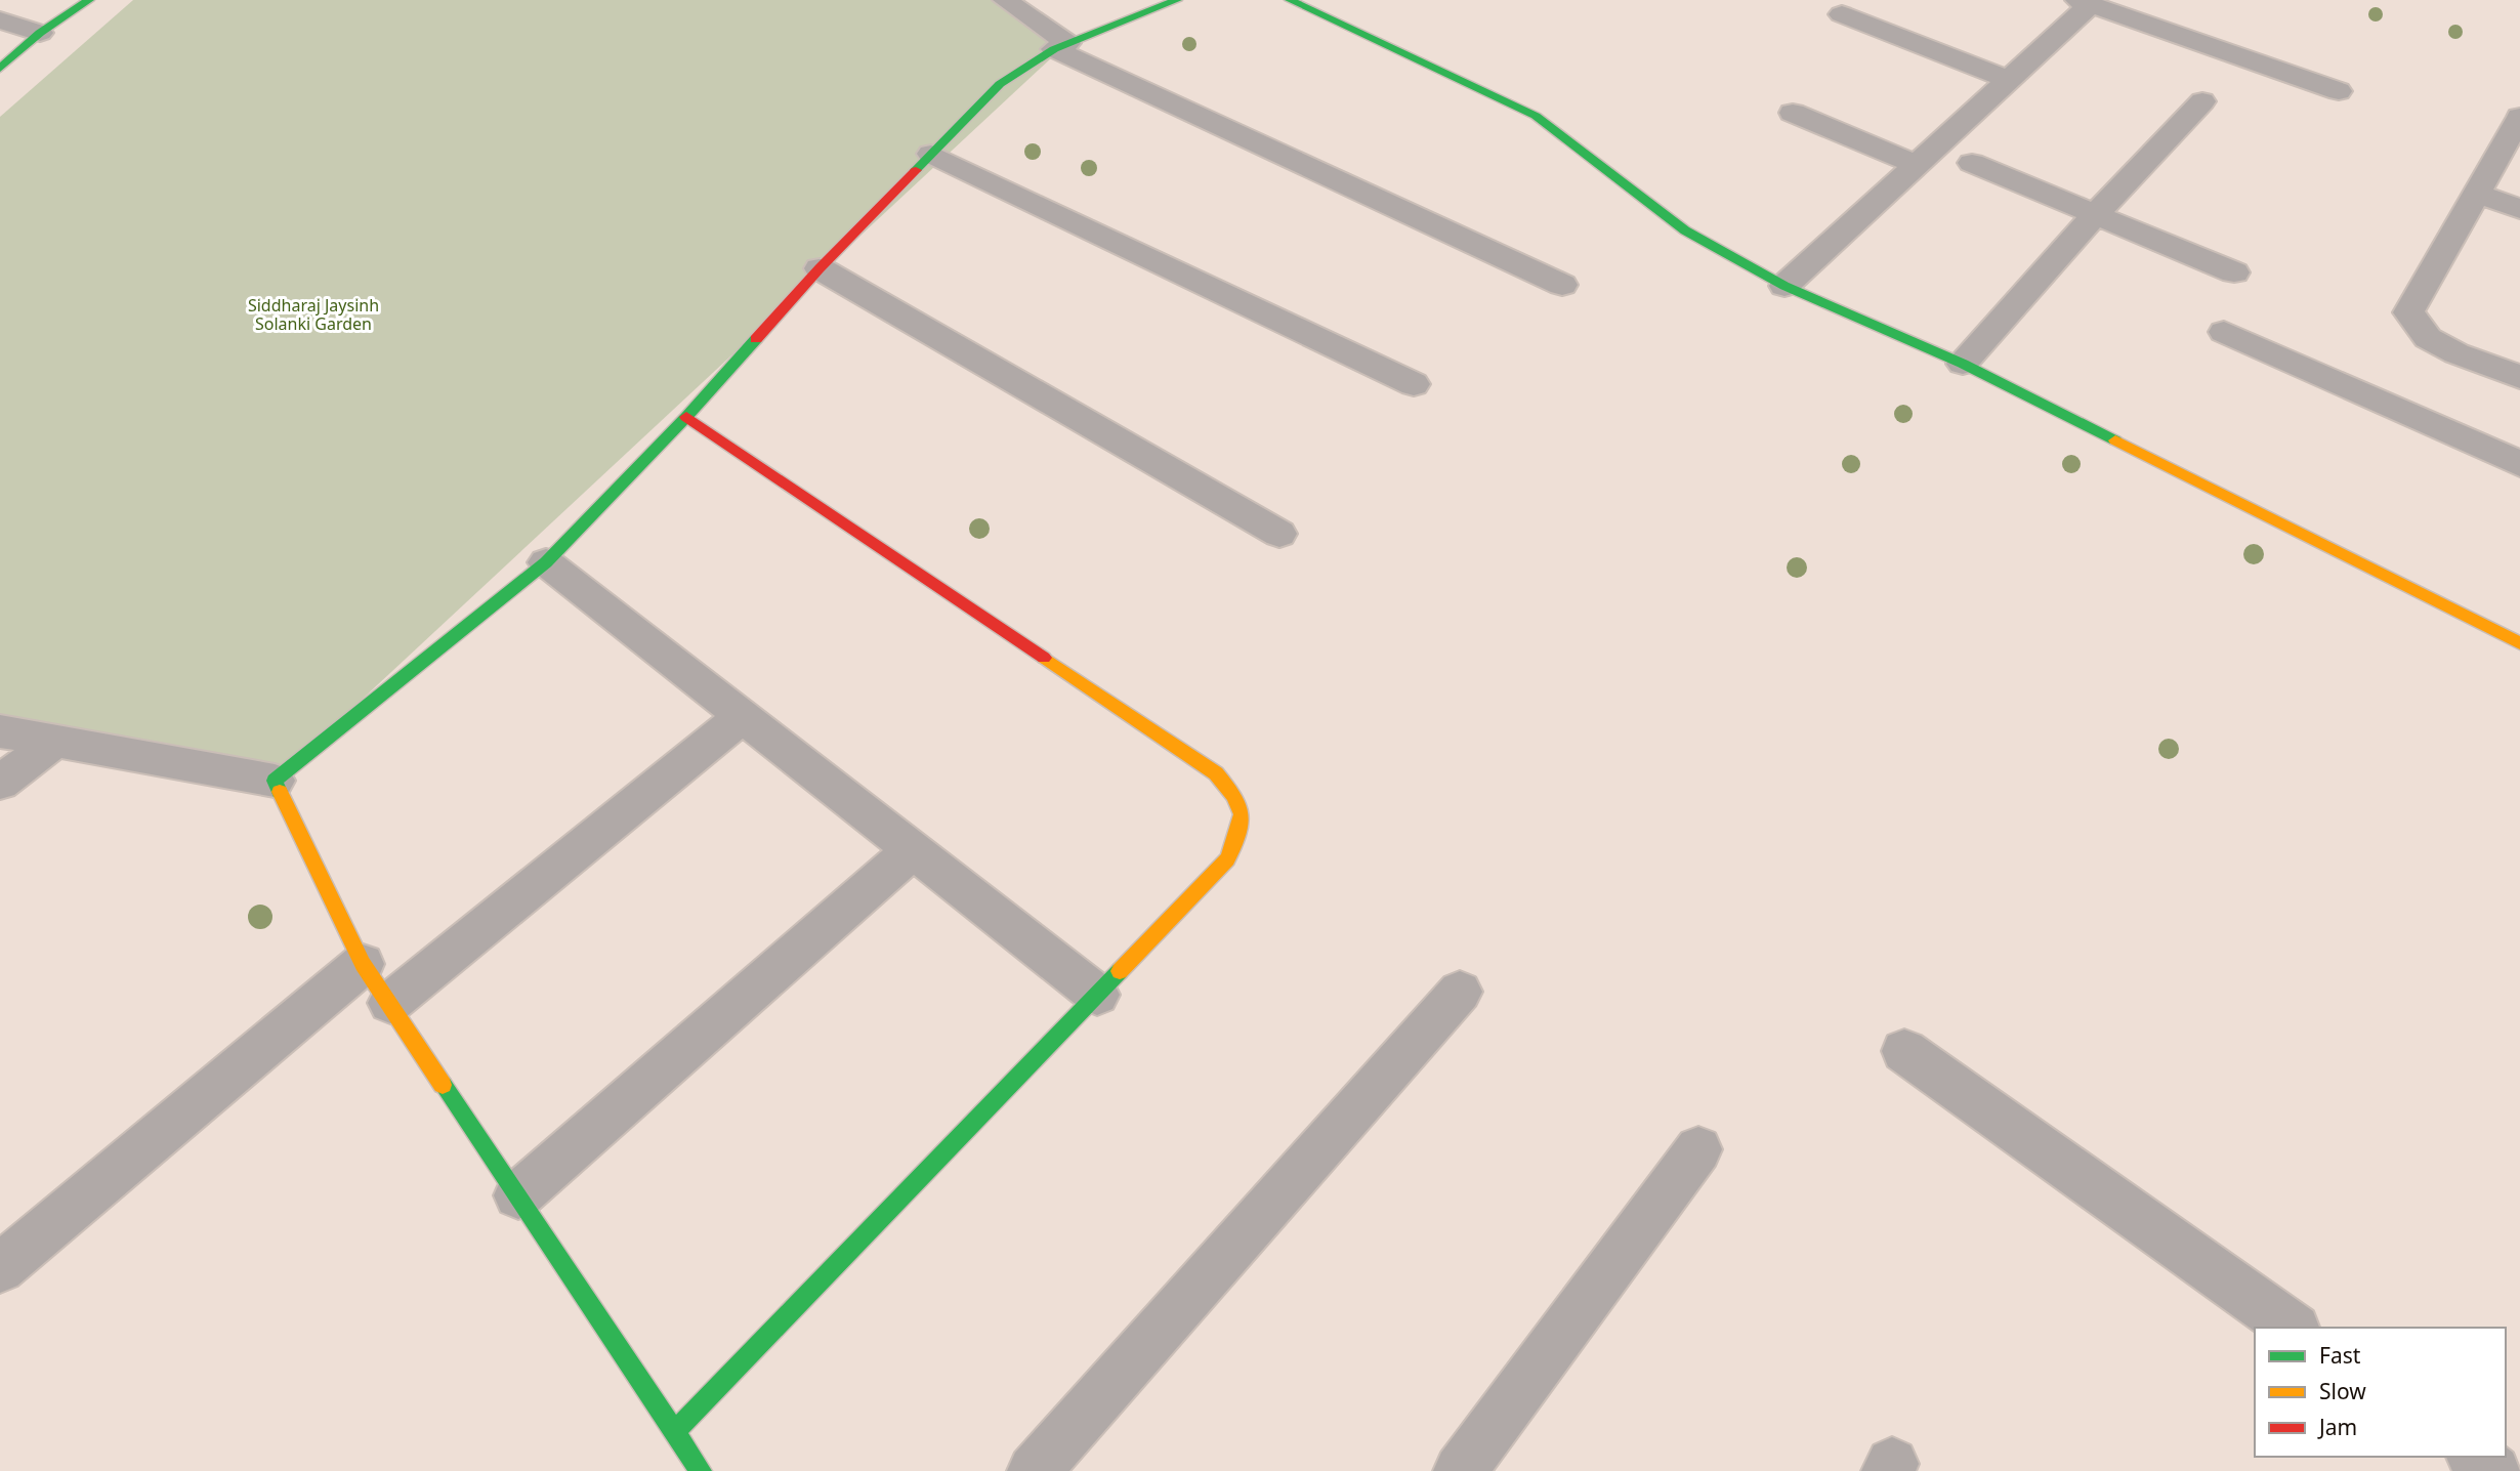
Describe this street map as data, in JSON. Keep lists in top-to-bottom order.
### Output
{
  "parks": ["Siddharaj Jaysinh Solanki Garden"],
  "legend": ["Fast", "Slow", "Jam"]
}
